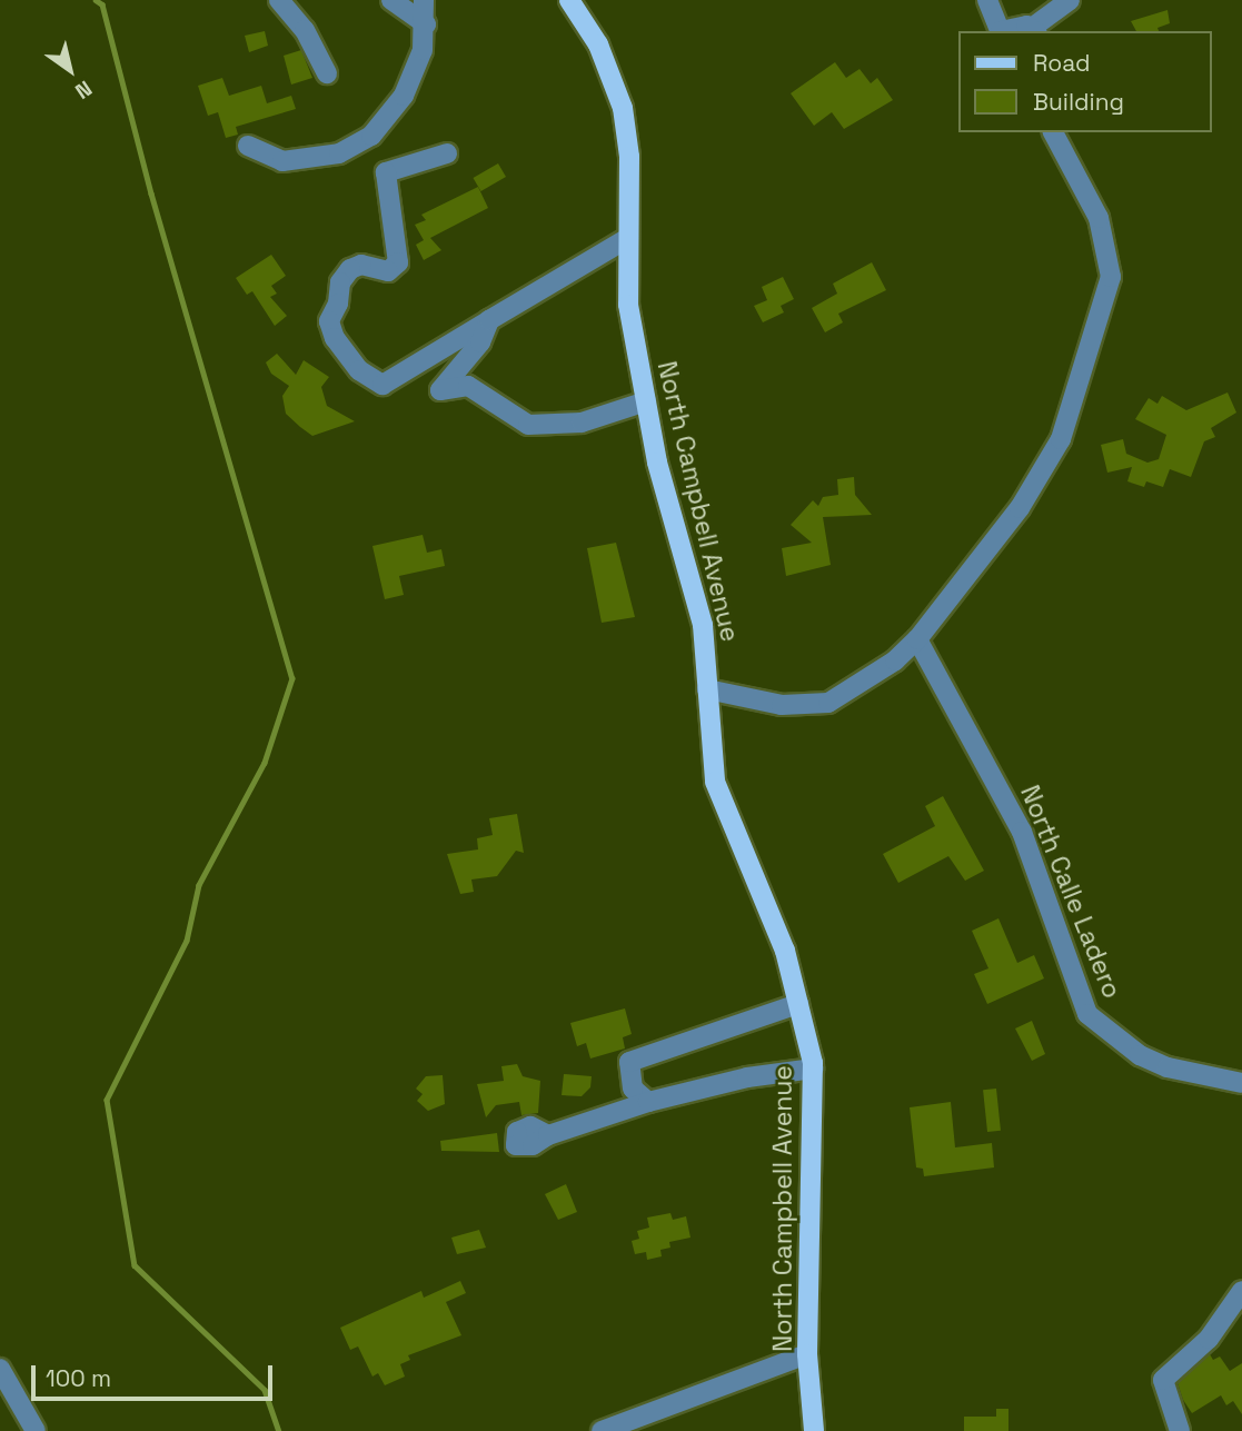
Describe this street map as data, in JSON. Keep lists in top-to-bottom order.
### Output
{
  "streets": {
    "main road": ["North Campbell Avenue"],
    "street": ["North Calle Ladero"]
  },
  "legend": ["Road", "Building"],
  "scale_bar": "100 m",
  "north": "bottom right"
}
